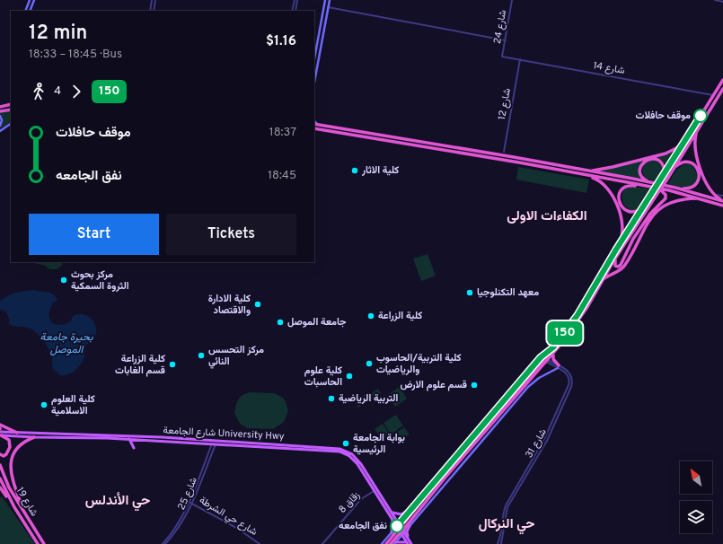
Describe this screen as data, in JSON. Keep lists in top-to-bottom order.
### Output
{
  "streets": {
    "highway": ["شارع 19"],
    "main road": ["شارع الجامعة University Hwy"],
    "street": [
      "شارع 24",
      "شارع 14",
      "شارع 12",
      "شارع 31",
      "شارع 25",
      "زقاق 8",
      "شارع حي الشرطة"
    ]
  },
  "crossings": [
    ["شارع 24", "شارع 14"],
    ["شارع 14", "شارع 12"],
    ["شارع الجامعة University Hwy", "شارع 25"],
    ["شارع الجامعة University Hwy", "زقاق 8"],
    ["شارع 25", "شارع حي الشرطة"]
  ],
  "districts": ["الكفاءات الاولى", "حي الأندلس", "حي النركال"],
  "water": ["بحيرة جامعة الموصل"],
  "places": [
    "موقف حافلات",
    "كلية الاثار",
    "مركز بحوث الثروة السمكية",
    "معهد التكنلوجيا",
    "كلية الادارة والاقتصاد",
    "كلية الزراعة",
    "جامعة الموصل",
    "مركز التحسس النائي",
    "كلية التربية/الحاسوب والرياضيات",
    "كلية الزراعة قسم الغابات",
    "كلية علوم الحاسبات",
    "قسم علوم الارض",
    "التربية الرياضية",
    "كلية العلوم الاسلامية",
    "بوابة الجامعة الرئيسية",
    "نفق الجامعه"
  ],
  "lines": ["bus line 150"],
  "north": "top left",
  "page": {
    "on_map": "150",
    "heading": ["12 min", "18:33 – 18:45 · Bus", "$1.16"],
    "legs": ["4", "150"],
    "list": [
      {
        "name": "موقف حافلات",
        "value": "18:37"
      },
      {
        "name": "نفق الجامعه",
        "value": "18:45"
      }
    ],
    "buttons": ["Start", "Tickets"]
  }
}
